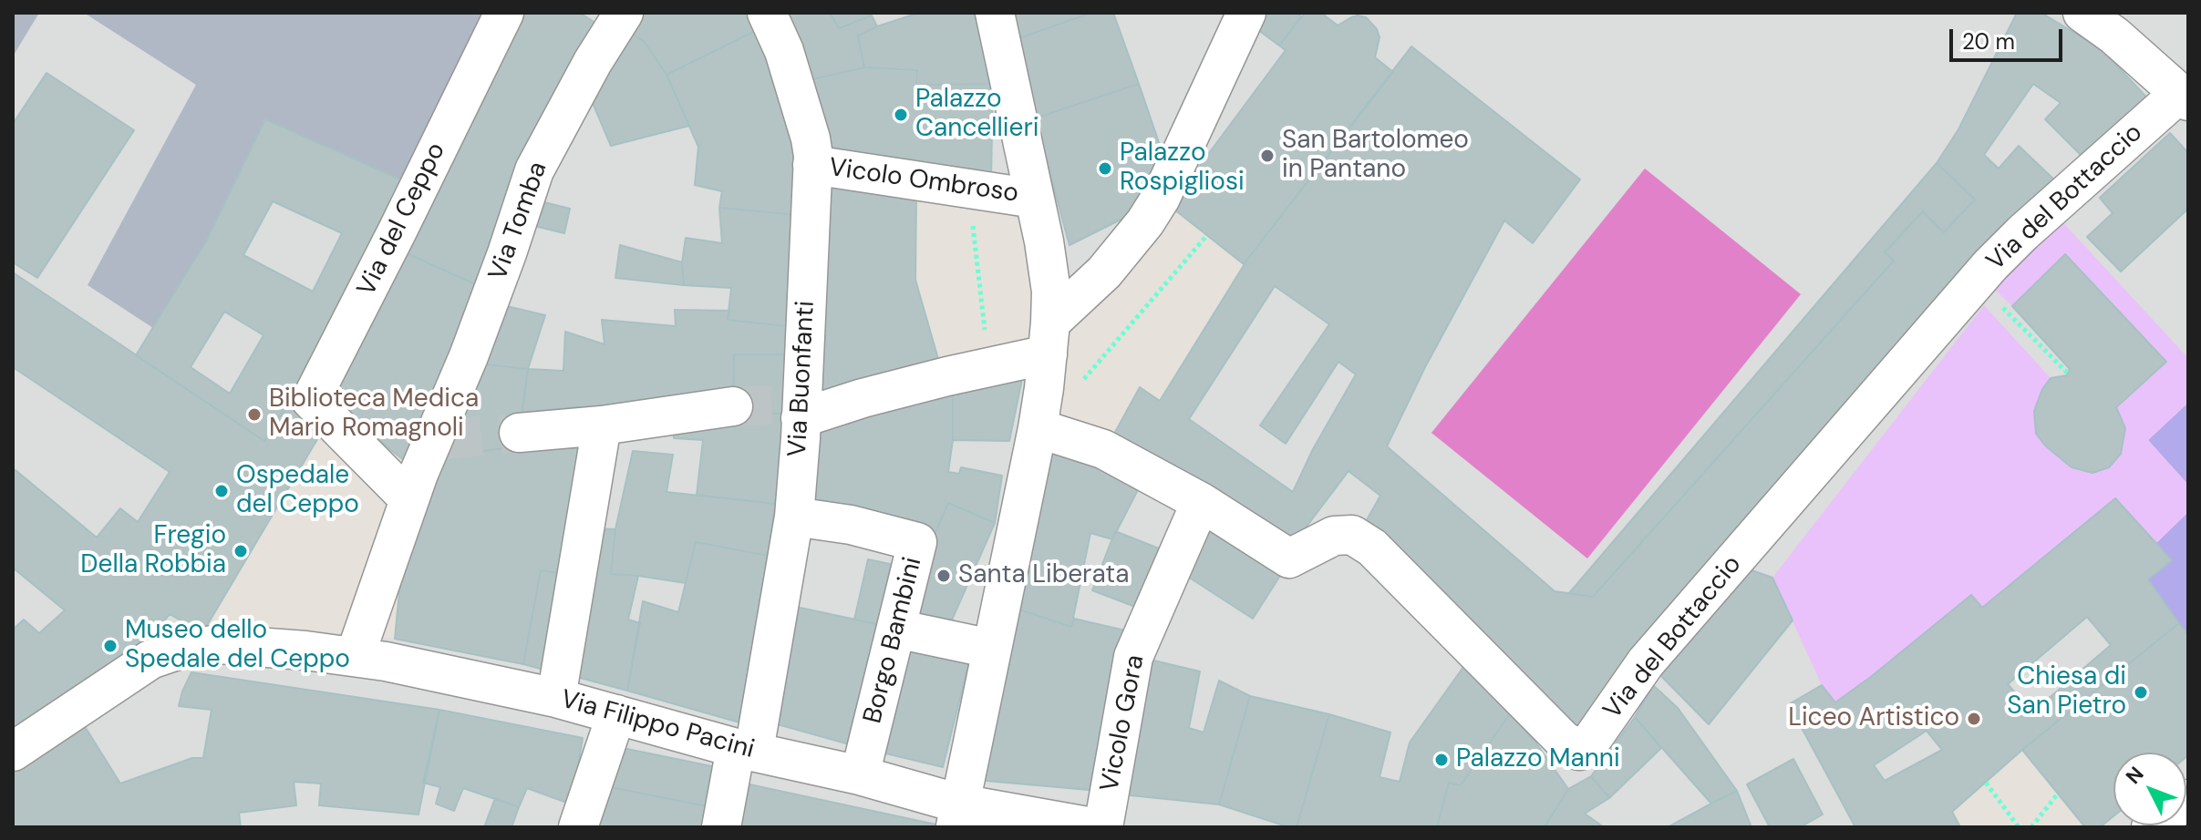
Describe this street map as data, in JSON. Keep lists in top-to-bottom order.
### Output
{
  "streets": {
    "street": [
      "Vicolo Ombroso",
      "Via del Bottaccio",
      "Via del Ceppo",
      "Via Tomba",
      "Via Buonfanti",
      "Borgo Bambini",
      "Vicolo Gora",
      "Via Filippo Pacini"
    ]
  },
  "crossings": [
    ["Vicolo Ombroso", "Via Buonfanti"],
    ["Via del Bottaccio", "Vicolo Gora"],
    ["Via del Ceppo", "Via Tomba"],
    ["Via Tomba", "Via Filippo Pacini"],
    ["Via Buonfanti", "Borgo Bambini"],
    ["Via Buonfanti", "Via Filippo Pacini"],
    ["Borgo Bambini", "Via Filippo Pacini"]
  ],
  "places": [
    "Palazzo Cancellieri",
    "San Bartolomeo in Pantano",
    "Palazzo Rospigliosi",
    "Biblioteca Medica Mario Romagnoli",
    "Ospedale del Ceppo",
    "Fregio Della Robbia",
    "Santa Liberata",
    "Museo dello Spedale del Ceppo",
    "Chiesa di San Pietro",
    "Liceo Artistico",
    "Palazzo Manni"
  ],
  "scale_bar": "20 m",
  "north": "top left"
}
